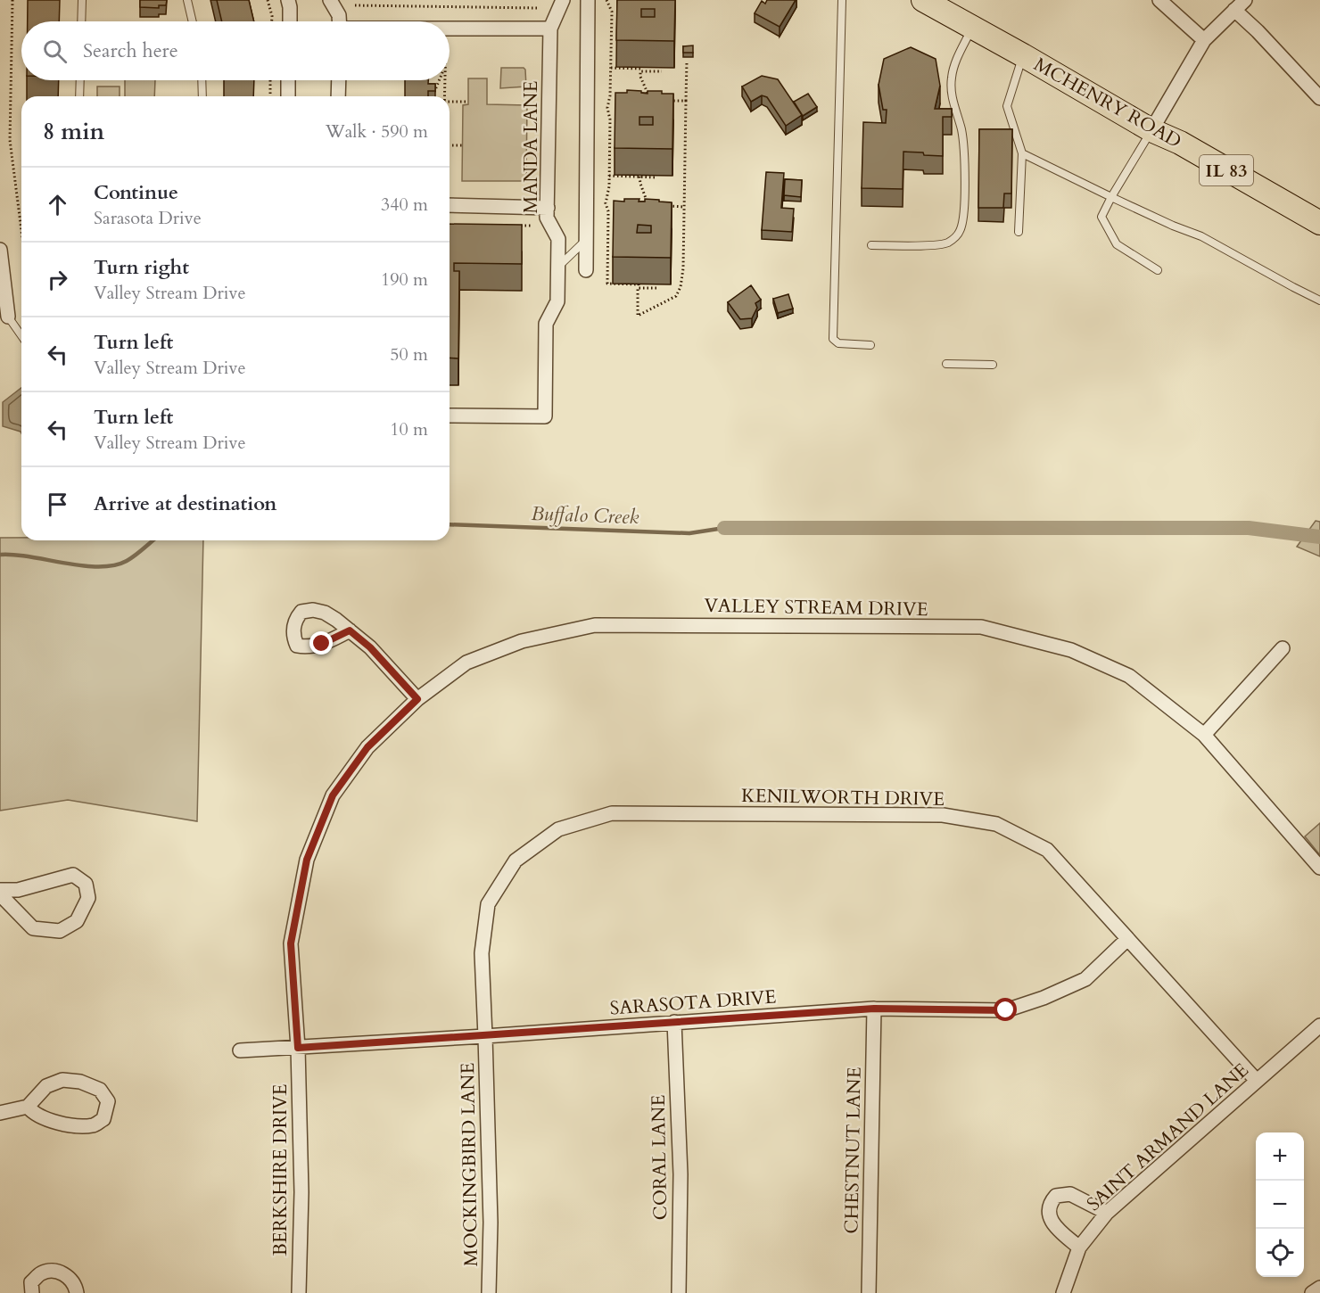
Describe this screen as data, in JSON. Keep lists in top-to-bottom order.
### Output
{
  "streets": {
    "main road": ["MCHENRY ROAD", "IL 83"],
    "street": [
      "MANDA LANE",
      "VALLEY STREAM DRIVE",
      "KENILWORTH DRIVE",
      "SARASOTA DRIVE",
      "SAINT ARMAND LANE",
      "CHESTNUT LANE",
      "CORAL LANE",
      "MOCKINGBIRD LANE",
      "BERKSHIRE DRIVE"
    ]
  },
  "crossings": [
    ["VALLEY STREAM DRIVE", "SARASOTA DRIVE"],
    ["VALLEY STREAM DRIVE", "BERKSHIRE DRIVE"],
    ["KENILWORTH DRIVE", "SARASOTA DRIVE"],
    ["KENILWORTH DRIVE", "SAINT ARMAND LANE"],
    ["KENILWORTH DRIVE", "MOCKINGBIRD LANE"],
    ["SARASOTA DRIVE", "CHESTNUT LANE"],
    ["SARASOTA DRIVE", "CORAL LANE"],
    ["SARASOTA DRIVE", "MOCKINGBIRD LANE"],
    ["SARASOTA DRIVE", "BERKSHIRE DRIVE"]
  ],
  "water": ["Buffalo Creek"],
  "page": {
    "search": "Search here",
    "heading": ["8 min", "Walk · 590 m"],
    "list": [
      ["Continue", "Sarasota Drive", "340 m"],
      ["Turn right", "Valley Stream Drive", "190 m"],
      ["Turn left", "Valley Stream Drive", "50 m"],
      ["Turn left", "Valley Stream Drive", "10 m"],
      "Arrive at destination"
    ],
    "map_buttons": ["+", "−"]
  }
}
